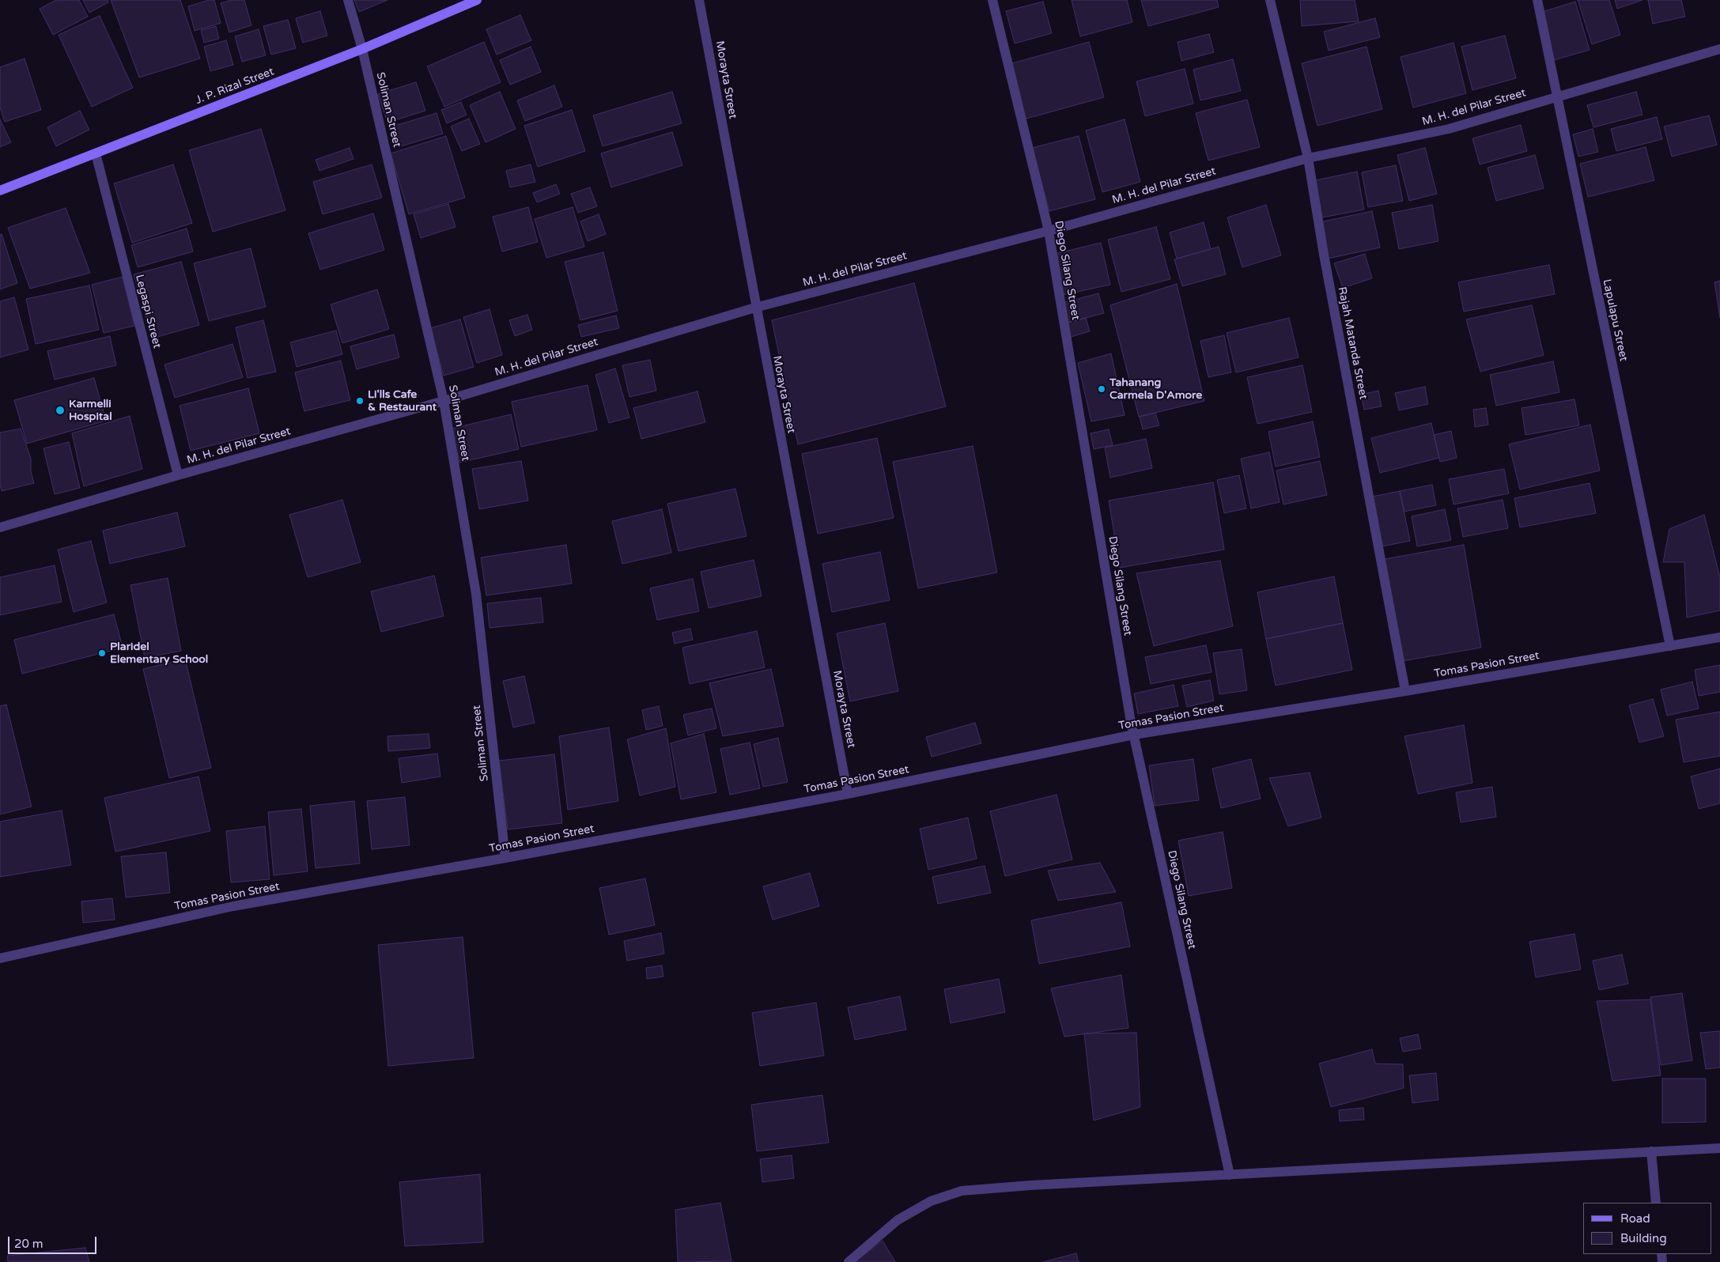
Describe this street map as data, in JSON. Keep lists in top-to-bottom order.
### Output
{
  "streets": {
    "main road": ["J. P. Rizal Street"],
    "street": [
      "Morayta Street",
      "M. H. del Pilar Street",
      "Soliman Street",
      "Diego Silang Street",
      "Legaspi Street",
      "Lapulapu Street",
      "Rajah Matanda Street",
      "Tomas Pasion Street"
    ]
  },
  "crossings": [
    ["Morayta Street", "M. H. del Pilar Street"],
    ["Morayta Street", "Tomas Pasion Street"],
    ["J. P. Rizal Street", "Soliman Street"],
    ["J. P. Rizal Street", "Legaspi Street"],
    ["M. H. del Pilar Street", "Soliman Street"],
    ["M. H. del Pilar Street", "Diego Silang Street"],
    ["M. H. del Pilar Street", "Legaspi Street"],
    ["M. H. del Pilar Street", "Lapulapu Street"],
    ["M. H. del Pilar Street", "Rajah Matanda Street"],
    ["Soliman Street", "Tomas Pasion Street"],
    ["Diego Silang Street", "Tomas Pasion Street"],
    ["Lapulapu Street", "Tomas Pasion Street"],
    ["Rajah Matanda Street", "Tomas Pasion Street"]
  ],
  "places": [
    "Tahanang Carmela D'Amore",
    "Li'lls Cafe & Restaurant",
    "Karmelli Hospital",
    "Plaridel Elementary School"
  ],
  "legend": ["Road", "Building"],
  "scale_bar": "20 m"
}
